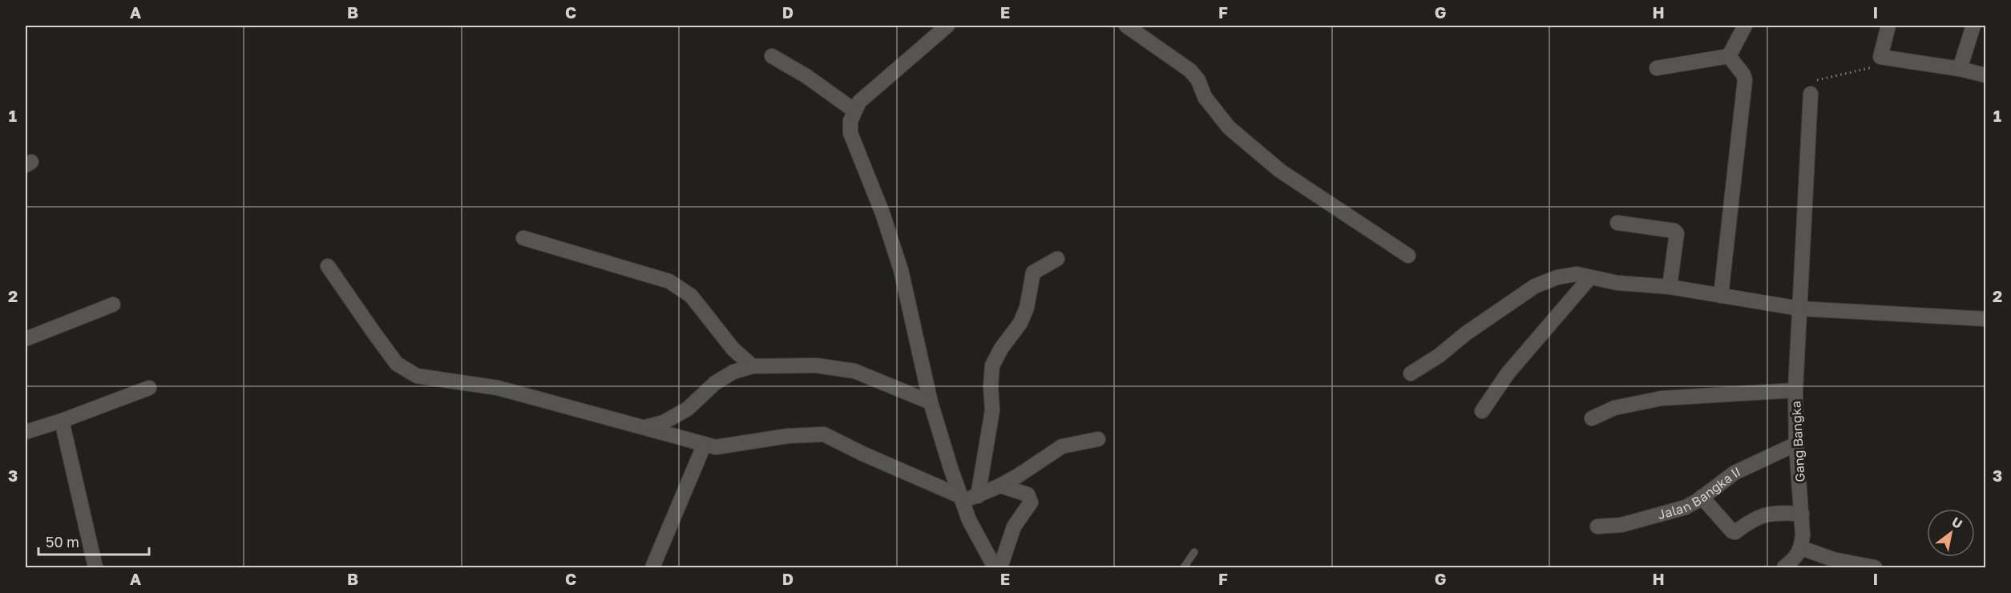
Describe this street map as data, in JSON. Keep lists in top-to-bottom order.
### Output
{
  "streets": {
    "street": ["Gang Bangka", "Jalan Bangka II"]
  },
  "crossings": [
    ["Gang Bangka", "Jalan Bangka II"]
  ],
  "scale_bar": "50 m",
  "north": "top right",
  "grid": {
    "columns": [
      "A",
      "B",
      "C",
      "D",
      "E",
      "F",
      "G",
      "H",
      "I"
    ],
    "rows": ["1", "2", "3"]
  }
}
